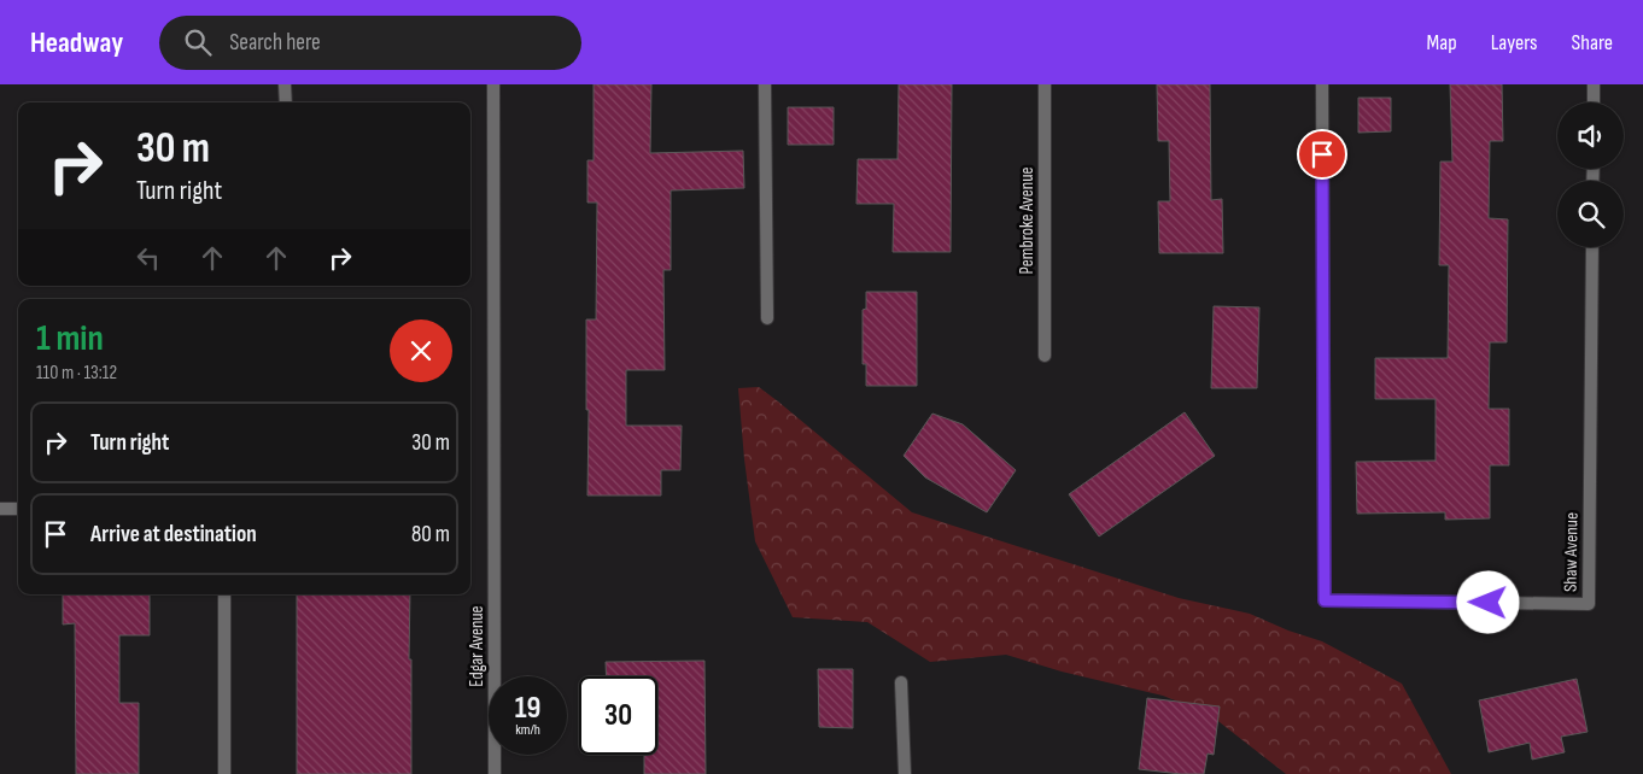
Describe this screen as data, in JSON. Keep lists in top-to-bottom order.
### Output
{
  "streets": {
    "street": ["Pembroke Avenue", "Shaw Avenue", "Edgar Avenue"]
  },
  "page": {
    "header": "Headway",
    "search": "Search here",
    "nav": ["Map", "Layers", "Share"],
    "turn": ["30 m", "Turn right"],
    "heading": ["1 min", "110 m · 13:12"],
    "list": [
      {
        "name": "Turn right",
        "value": "30 m"
      },
      {
        "name": "Arrive at destination",
        "value": "80 m"
      }
    ],
    "speed": "19 km/h",
    "limit": "30"
  }
}
